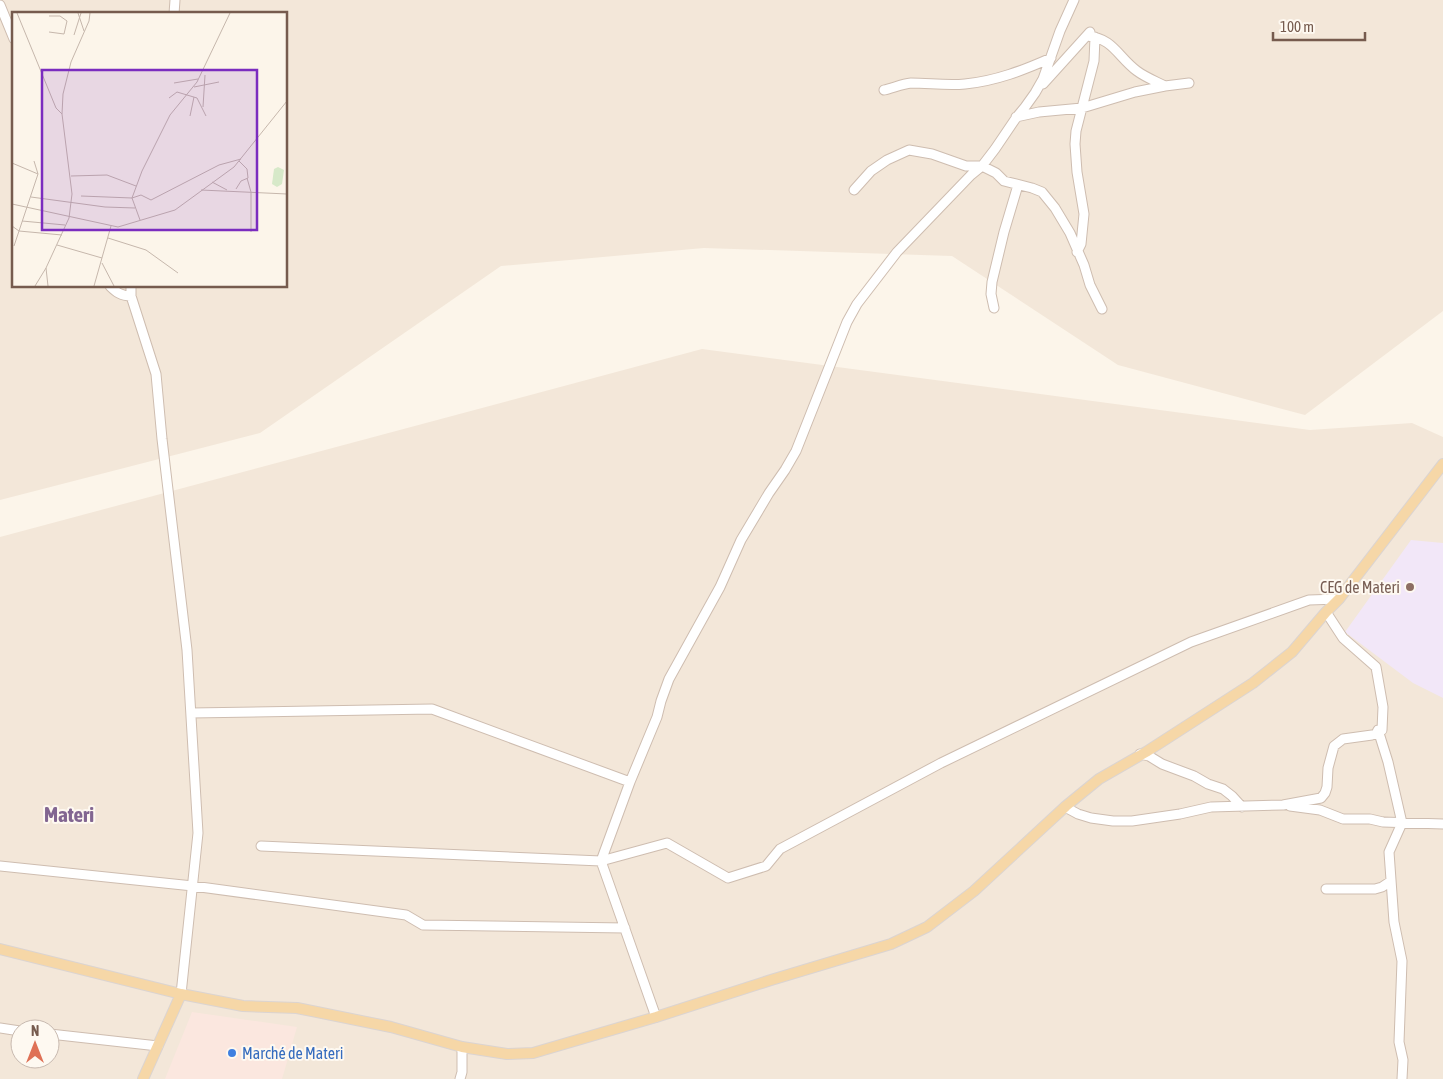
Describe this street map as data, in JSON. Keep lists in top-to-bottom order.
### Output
{
  "districts": ["Materi"],
  "places": ["CEG de Materi", "Marché de Materi"],
  "scale_bar": "100 m",
  "north": "top"
}
